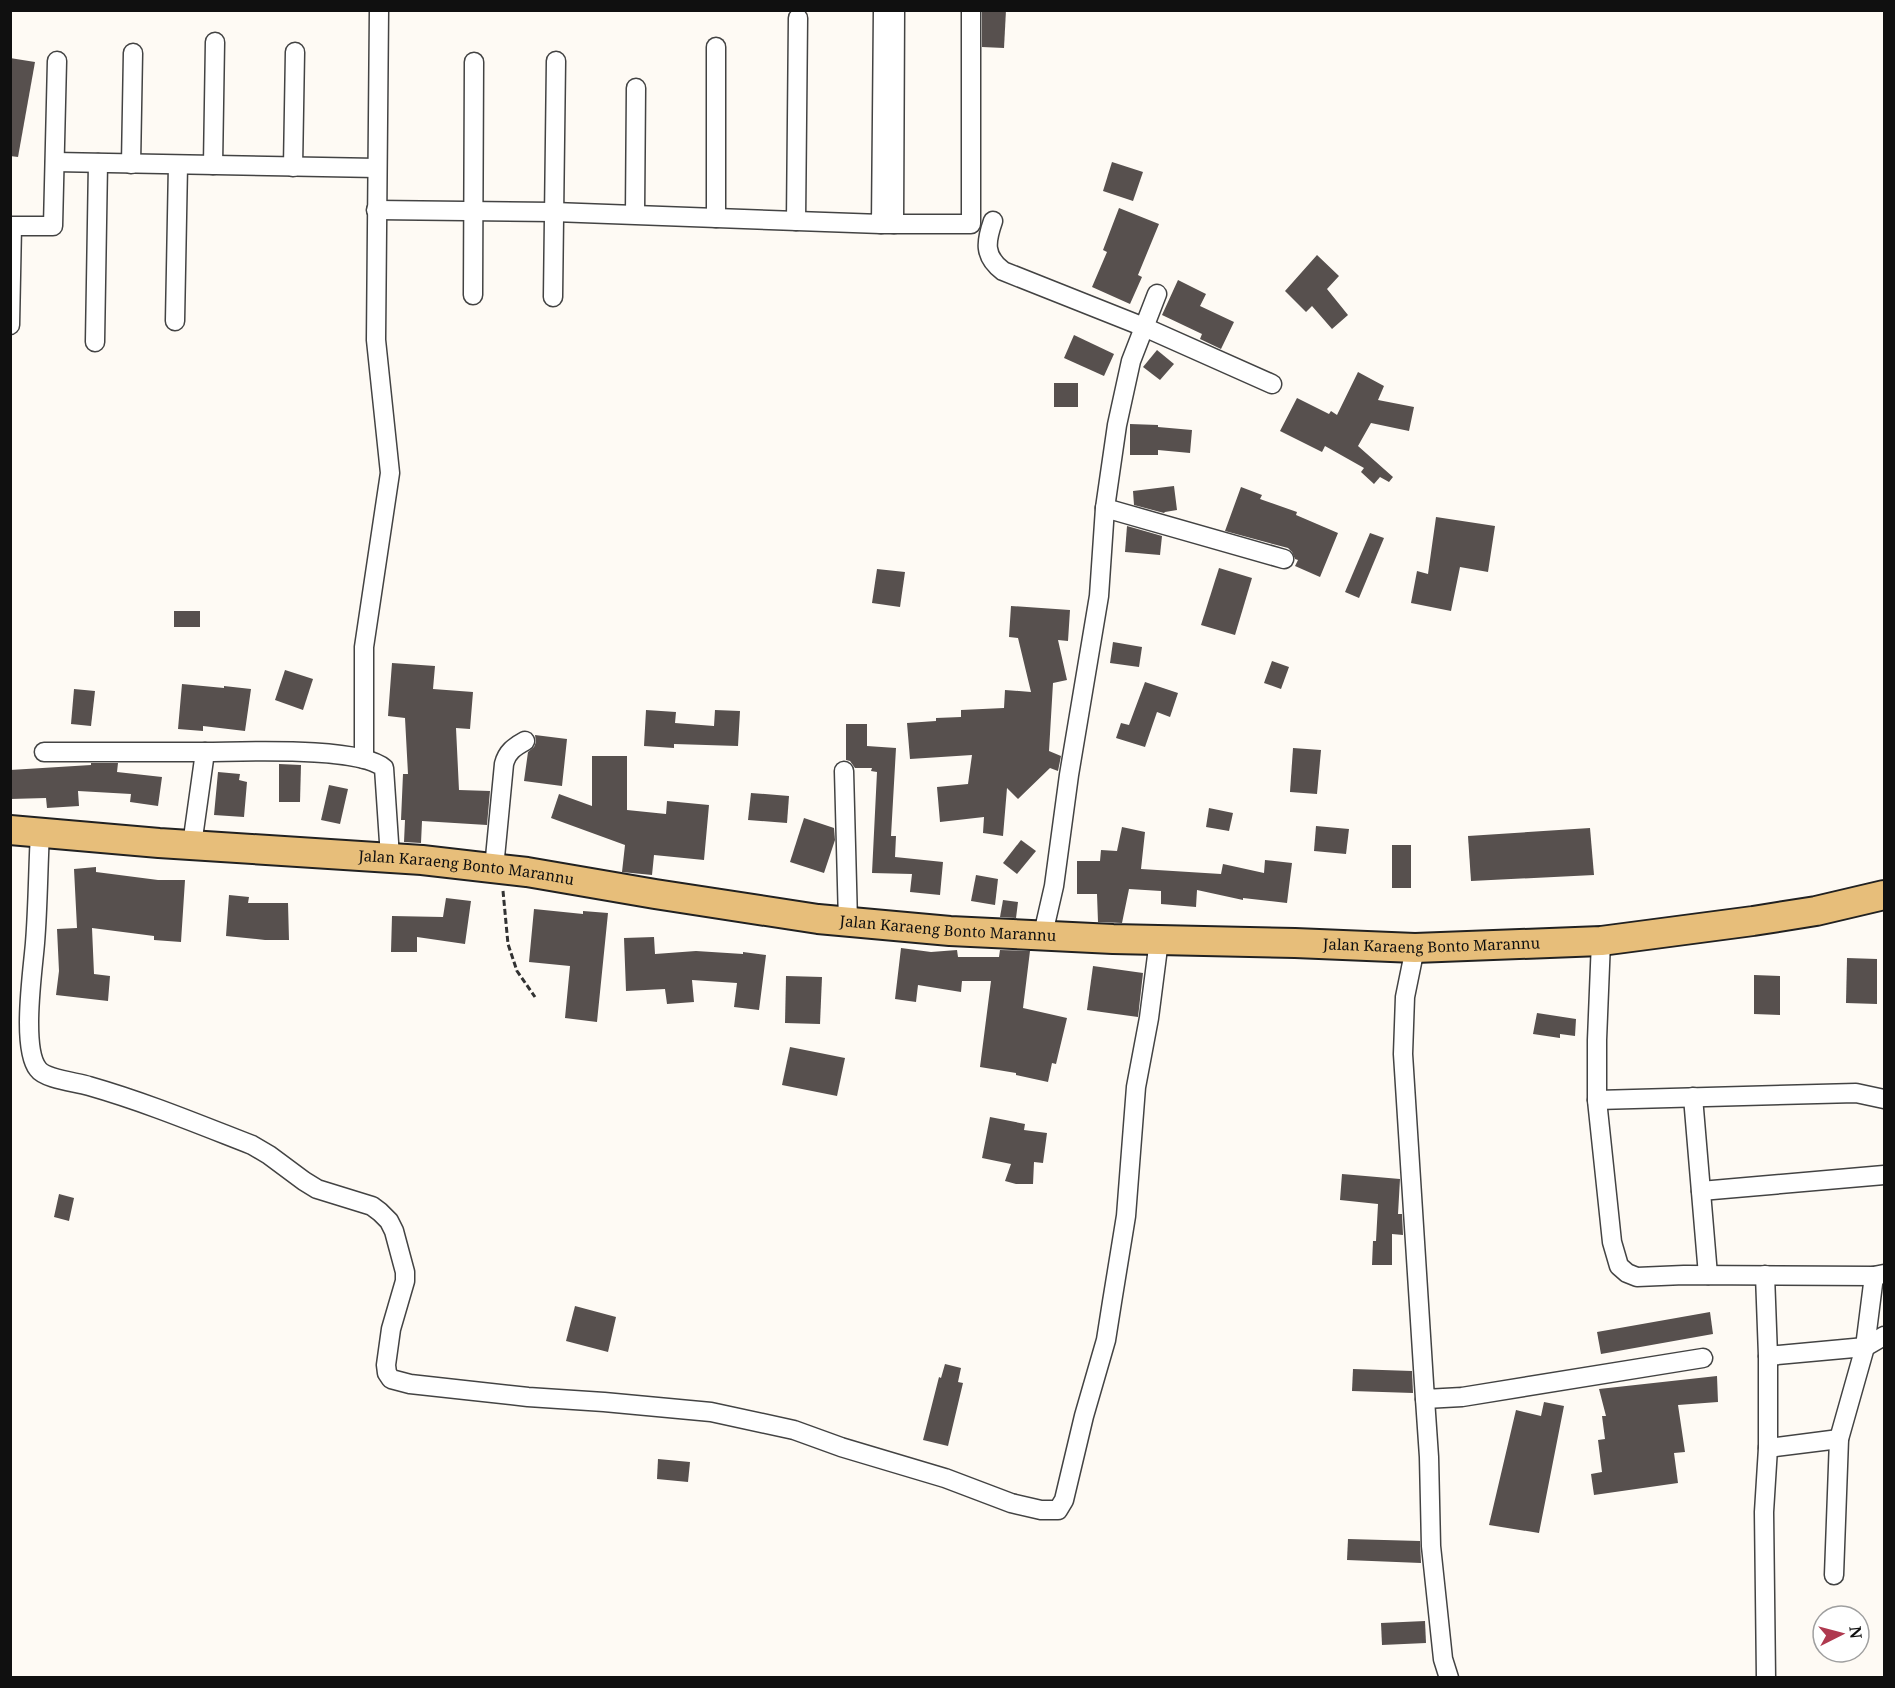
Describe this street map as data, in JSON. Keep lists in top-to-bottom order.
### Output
{
  "streets": {
    "main road": ["Jalan Karaeng Bonto Marannu"]
  },
  "north": "right"
}
